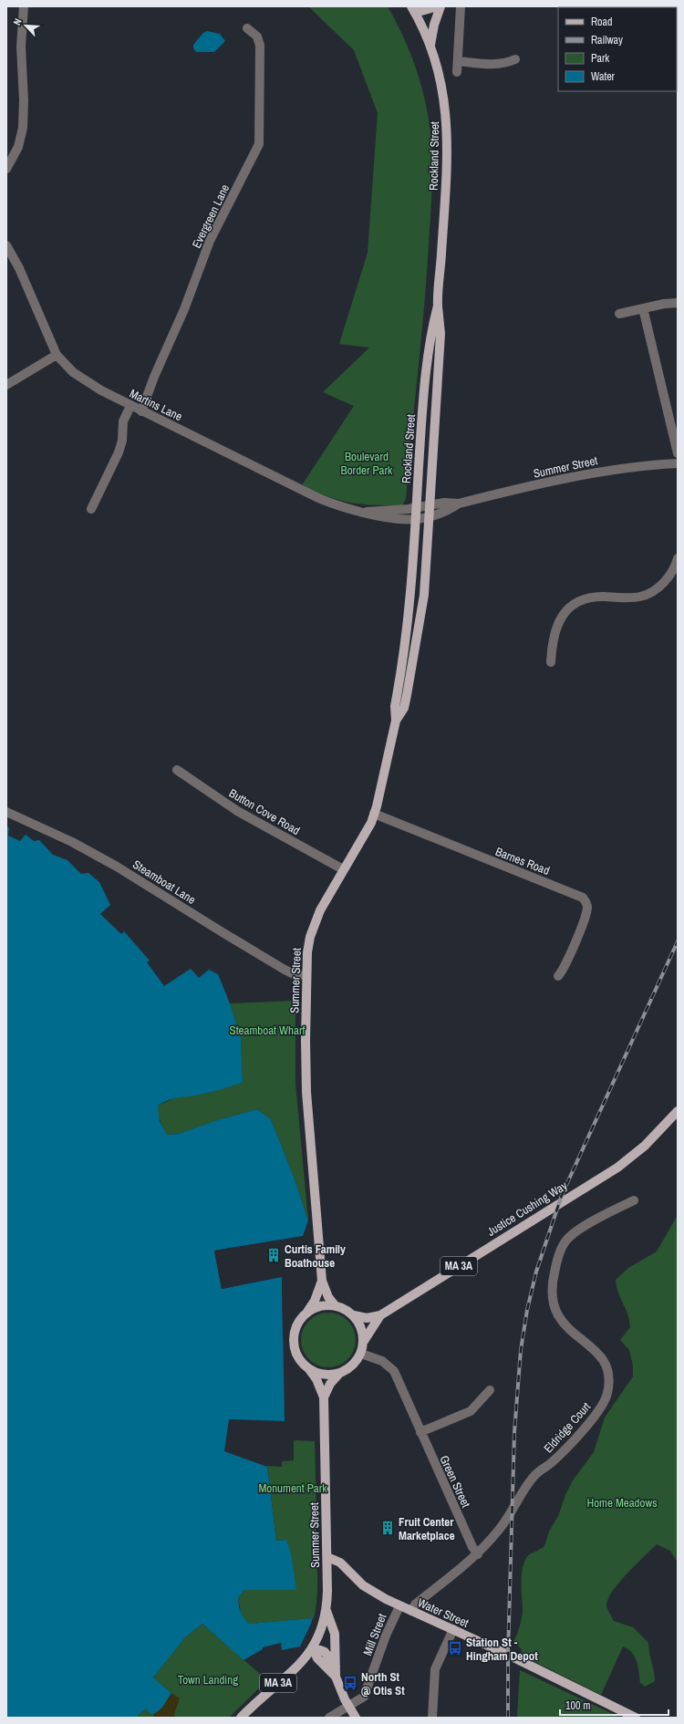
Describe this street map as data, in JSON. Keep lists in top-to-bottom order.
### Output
{
  "streets": {
    "main road": [
      "Rockland Street",
      "Summer Street",
      "Justice Cushing Way",
      "MA 3A",
      "Water Street"
    ],
    "street": [
      "Evergreen Lane",
      "Martins Lane",
      "Button Cove Road",
      "Barnes Road",
      "Steamboat Lane",
      "Eldridge Court",
      "Green Street",
      "Mill Street"
    ]
  },
  "crossings": [
    ["Rockland Street", "Martins Lane"],
    ["Rockland Street", "Summer Street"],
    ["Evergreen Lane", "Martins Lane"],
    ["Martins Lane", "Summer Street"],
    ["Summer Street", "Button Cove Road"],
    ["Summer Street", "Barnes Road"],
    ["Summer Street", "Steamboat Lane"],
    ["Summer Street", "Justice Cushing Way"],
    ["Summer Street", "MA 3A"],
    ["Summer Street", "Green Street"],
    ["Summer Street", "Water Street"],
    ["Justice Cushing Way", "MA 3A"],
    ["Justice Cushing Way", "Green Street"],
    ["MA 3A", "Green Street"],
    ["Eldridge Court", "Green Street"],
    ["Water Street", "Mill Street"]
  ],
  "parks": [
    "Boulevard Border Park",
    "Steamboat Wharf",
    "Monument Park",
    "Home Meadows",
    "Town Landing"
  ],
  "places": {
    "building": ["Curtis Family Boathouse", "Fruit Center Marketplace"],
    "bus stop": ["Station St - Hingham Depot", "North St @ Otis St"]
  },
  "legend": [
    "Road",
    "Railway",
    "Park",
    "Water"
  ],
  "scale_bar": "100 m",
  "north": "top left"
}
